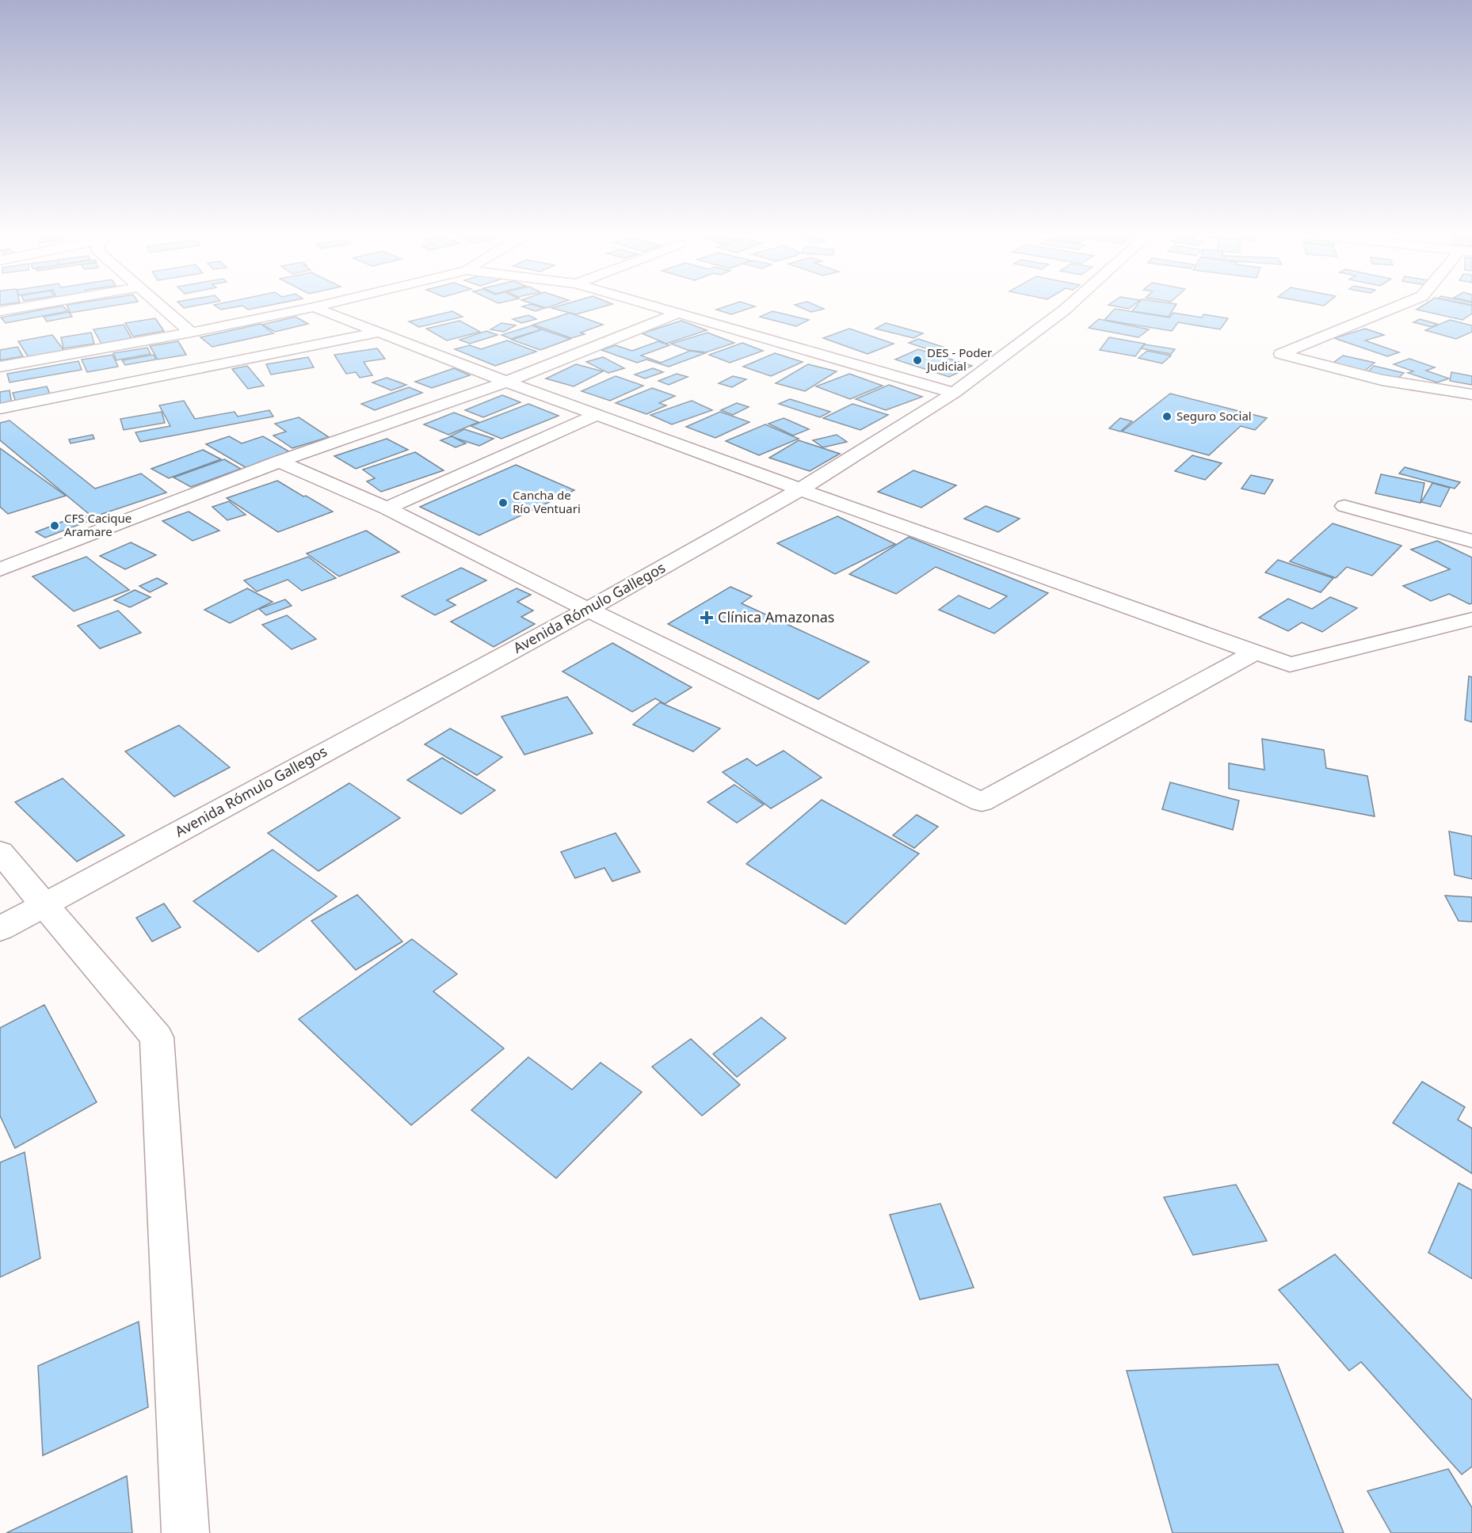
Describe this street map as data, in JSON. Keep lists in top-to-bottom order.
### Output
{
  "streets": {
    "street": ["Avenida Rómulo Gallegos"]
  },
  "places": {
    "other": [
      "DES - Poder Judicial",
      "Seguro Social",
      "Cancha de Río Ventuari",
      "CFS Cacique Aramare"
    ],
    "health": ["Clínica Amazonas"]
  }
}
